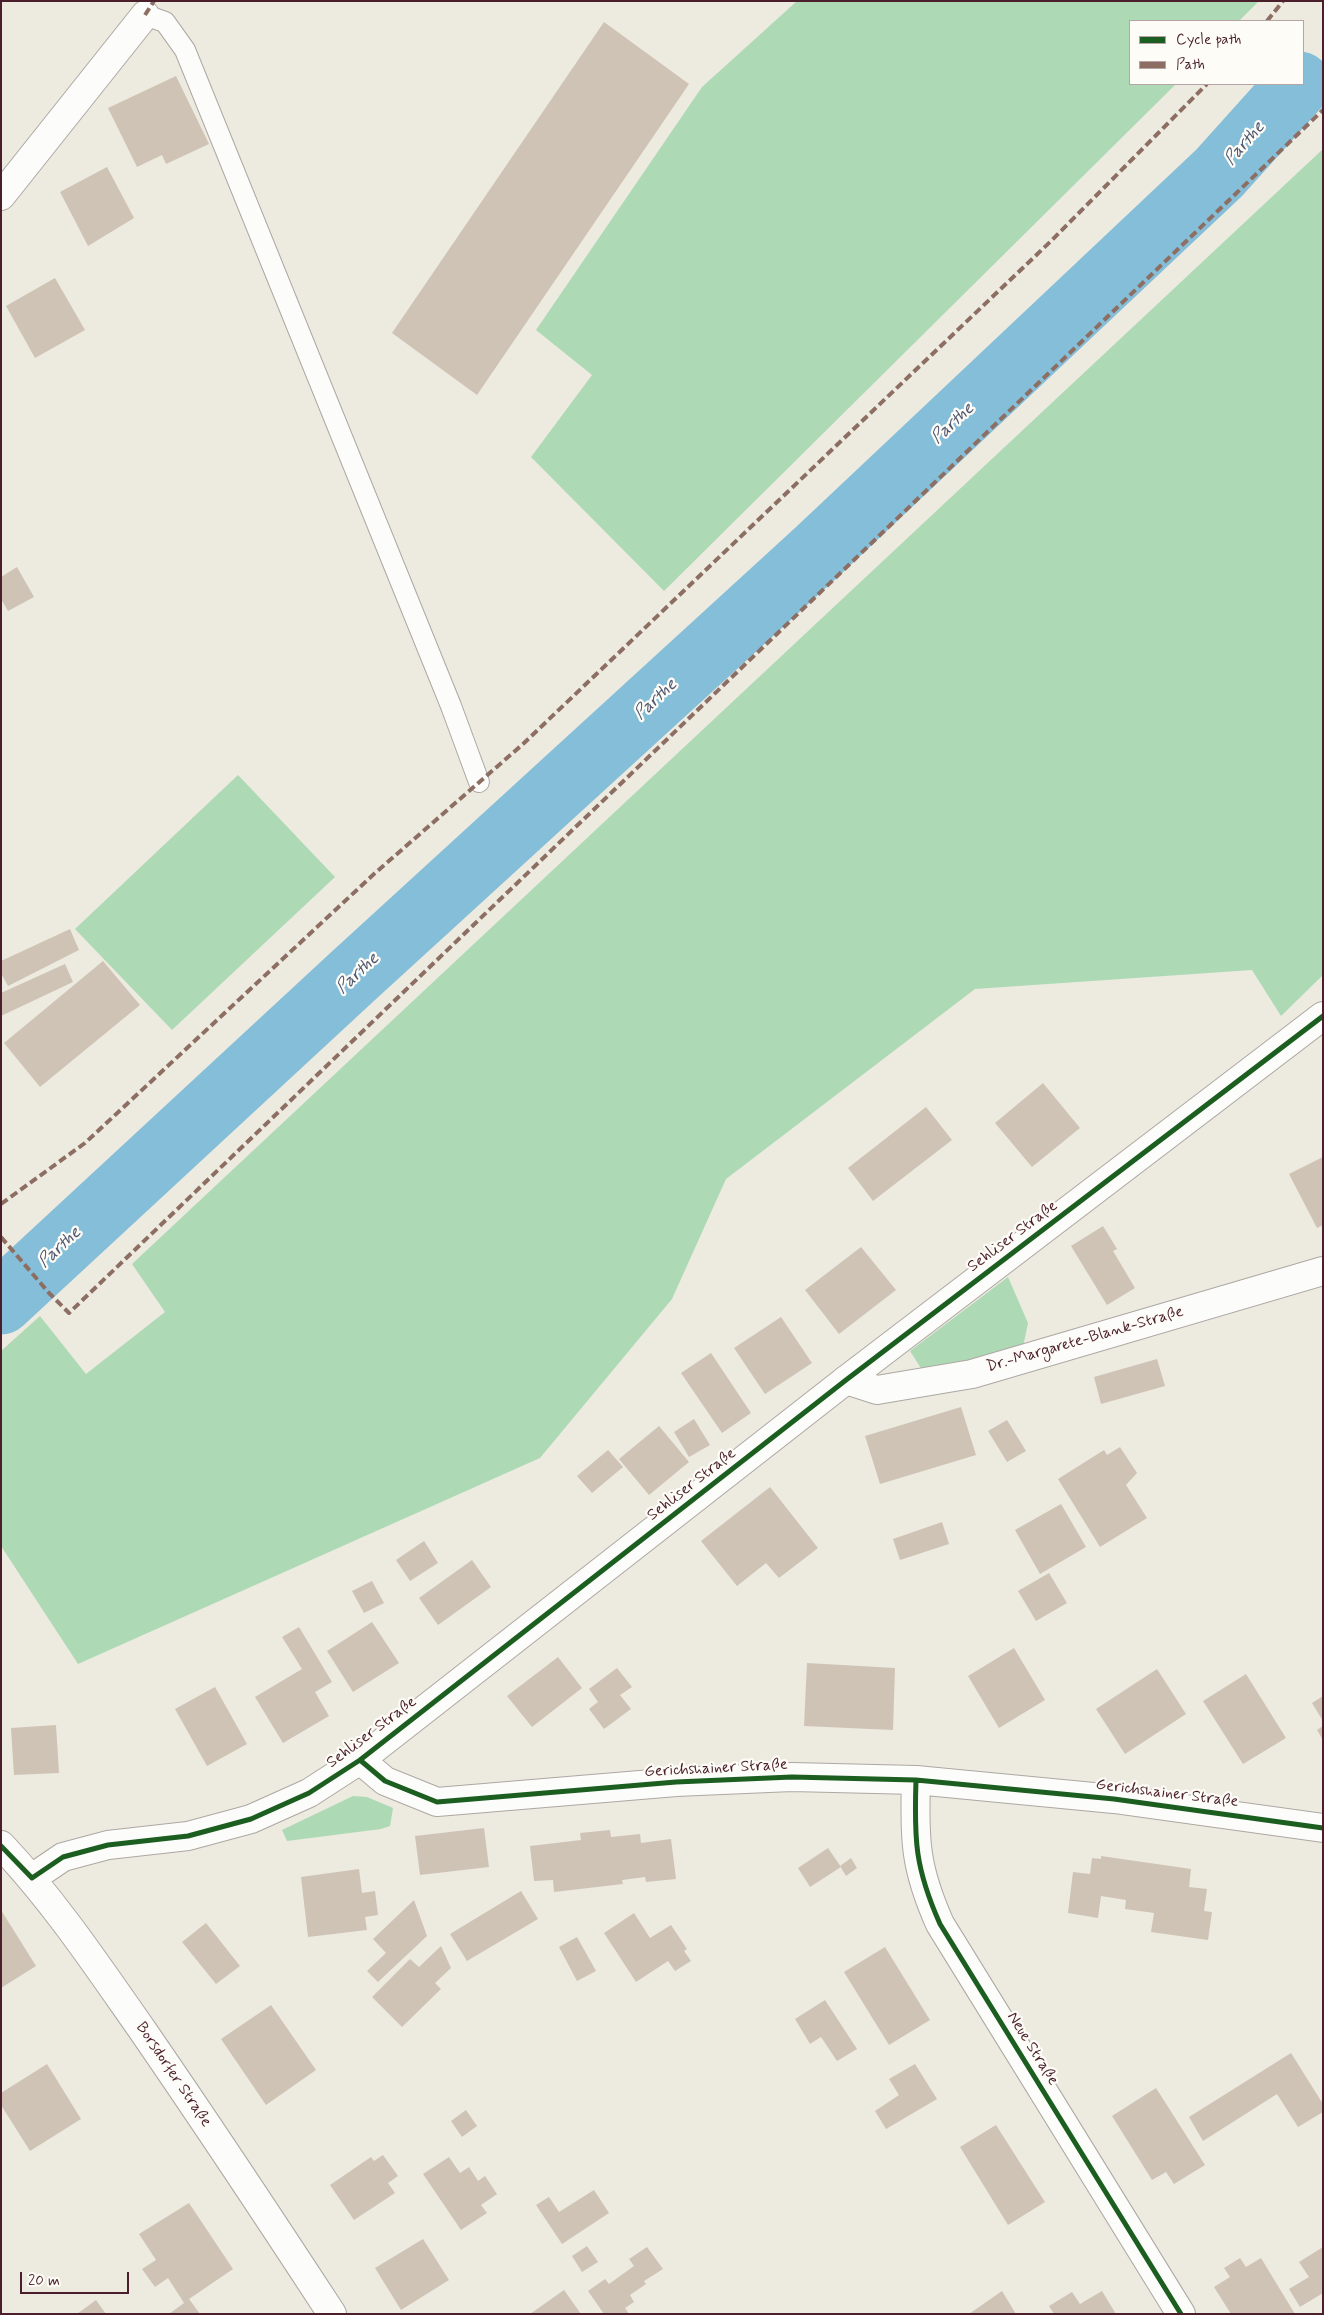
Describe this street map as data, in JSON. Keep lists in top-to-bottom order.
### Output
{
  "streets": {
    "street": [
      "Sehliser Straße",
      "Dr.-Margarete-Blank-Straße",
      "Gerichshainer Straße",
      "Neue Straße",
      "Borsdorfer Straße"
    ]
  },
  "crossings": [
    ["Sehliser Straße", "Dr.-Margarete-Blank-Straße"],
    ["Sehliser Straße", "Gerichshainer Straße"],
    ["Sehliser Straße", "Borsdorfer Straße"],
    ["Gerichshainer Straße", "Neue Straße"]
  ],
  "water": ["Parthe"],
  "legend": ["Cycle path", "Path"],
  "scale_bar": "20 m"
}
